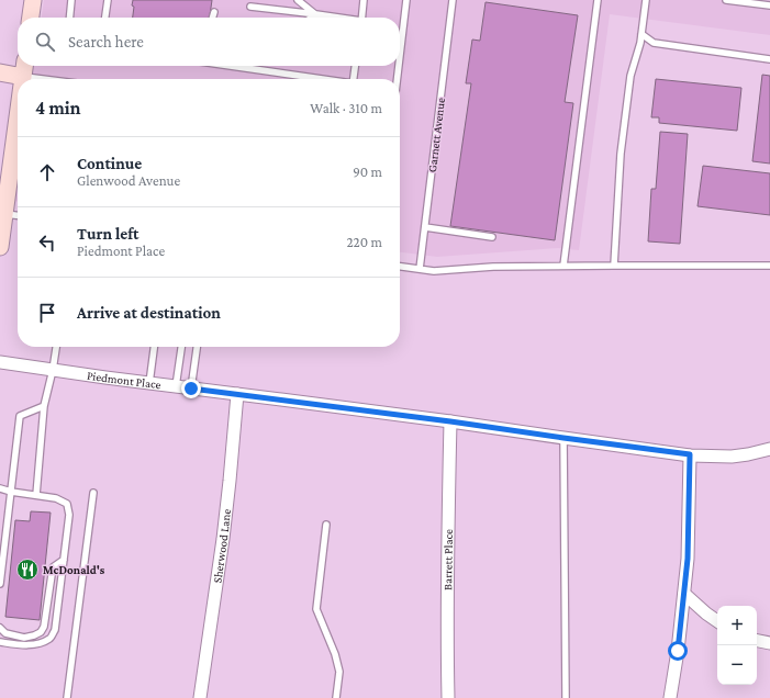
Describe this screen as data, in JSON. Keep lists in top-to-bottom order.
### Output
{
  "streets": {
    "street": ["Piedmont Place", "Sherwood Lane", "Barrett Place"],
    "lane": ["Garnett Avenue"]
  },
  "crossings": [
    ["Piedmont Place", "Sherwood Lane"],
    ["Piedmont Place", "Barrett Place"]
  ],
  "places": {
    "restaurant": ["McDonald's"]
  },
  "page": {
    "search": "Search here",
    "heading": ["4 min", "Walk · 310 m"],
    "list": [
      ["Continue", "Glenwood Avenue", "90 m"],
      ["Turn left", "Piedmont Place", "220 m"],
      "Arrive at destination"
    ],
    "map_buttons": ["+", "−"]
  }
}
